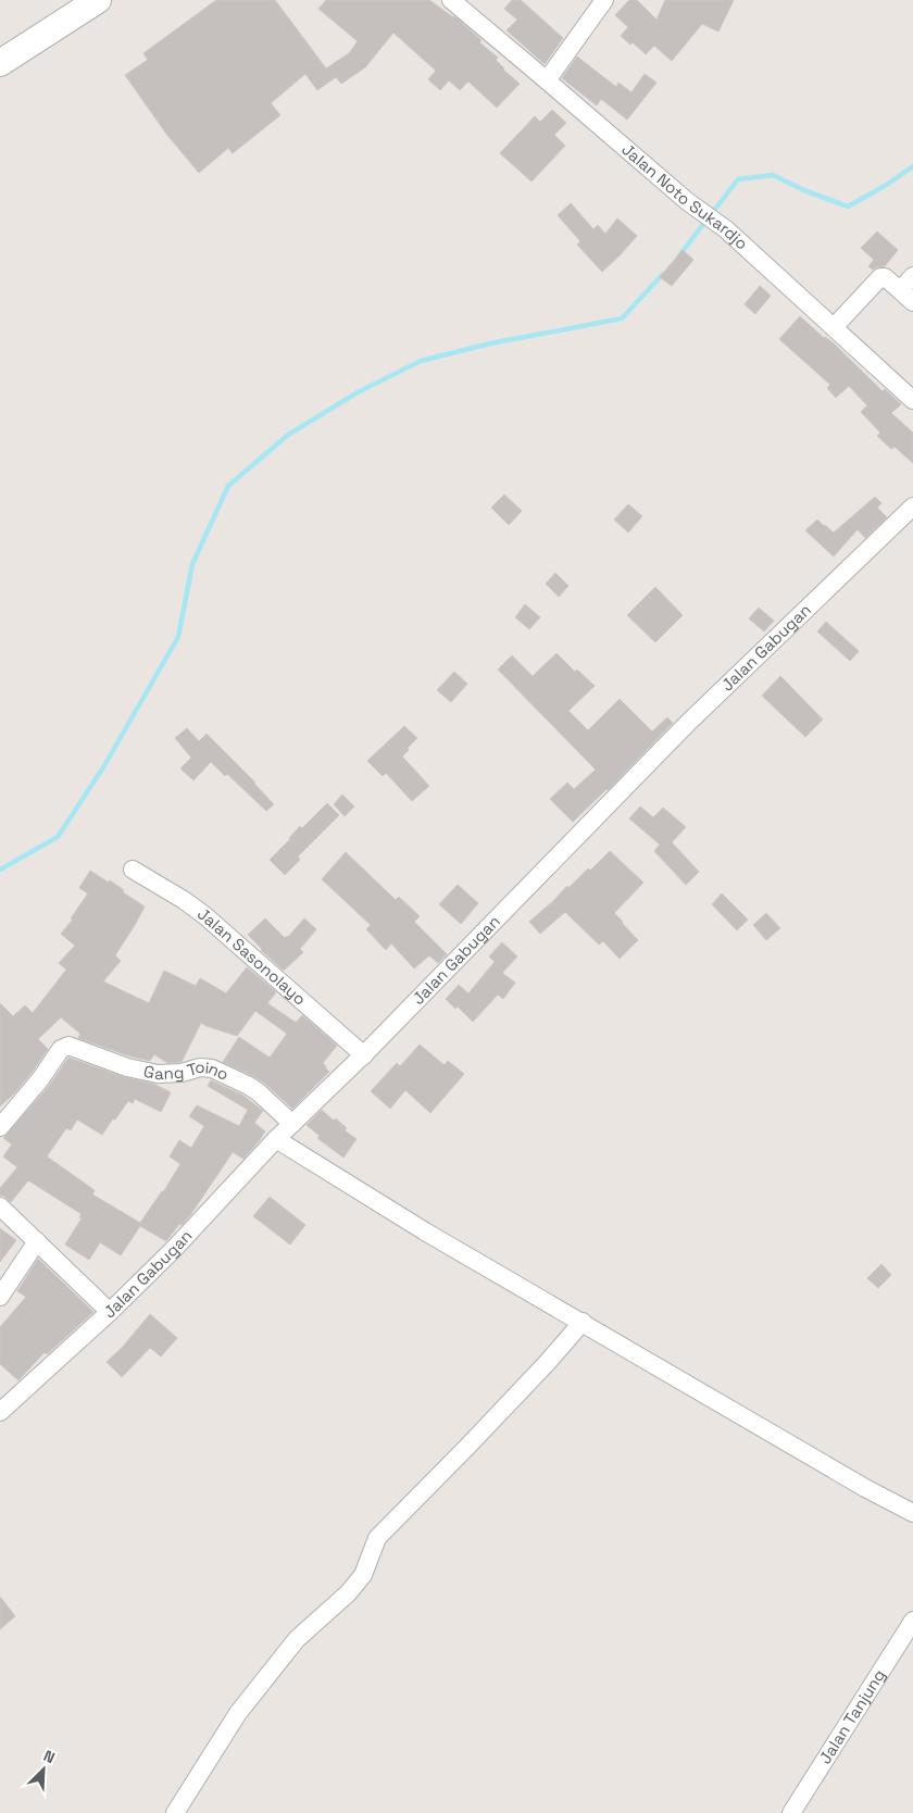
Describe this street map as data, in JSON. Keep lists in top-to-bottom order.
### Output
{
  "streets": {
    "street": [
      "Jalan Noto Sukardjo",
      "Jalan Gabugan",
      "Jalan Sasonolayo",
      "Gang Toino",
      "Jalan Tanjung"
    ]
  },
  "crossings": [
    ["Jalan Gabugan", "Jalan Sasonolayo"],
    ["Jalan Gabugan", "Gang Toino"]
  ],
  "north": "top right"
}
